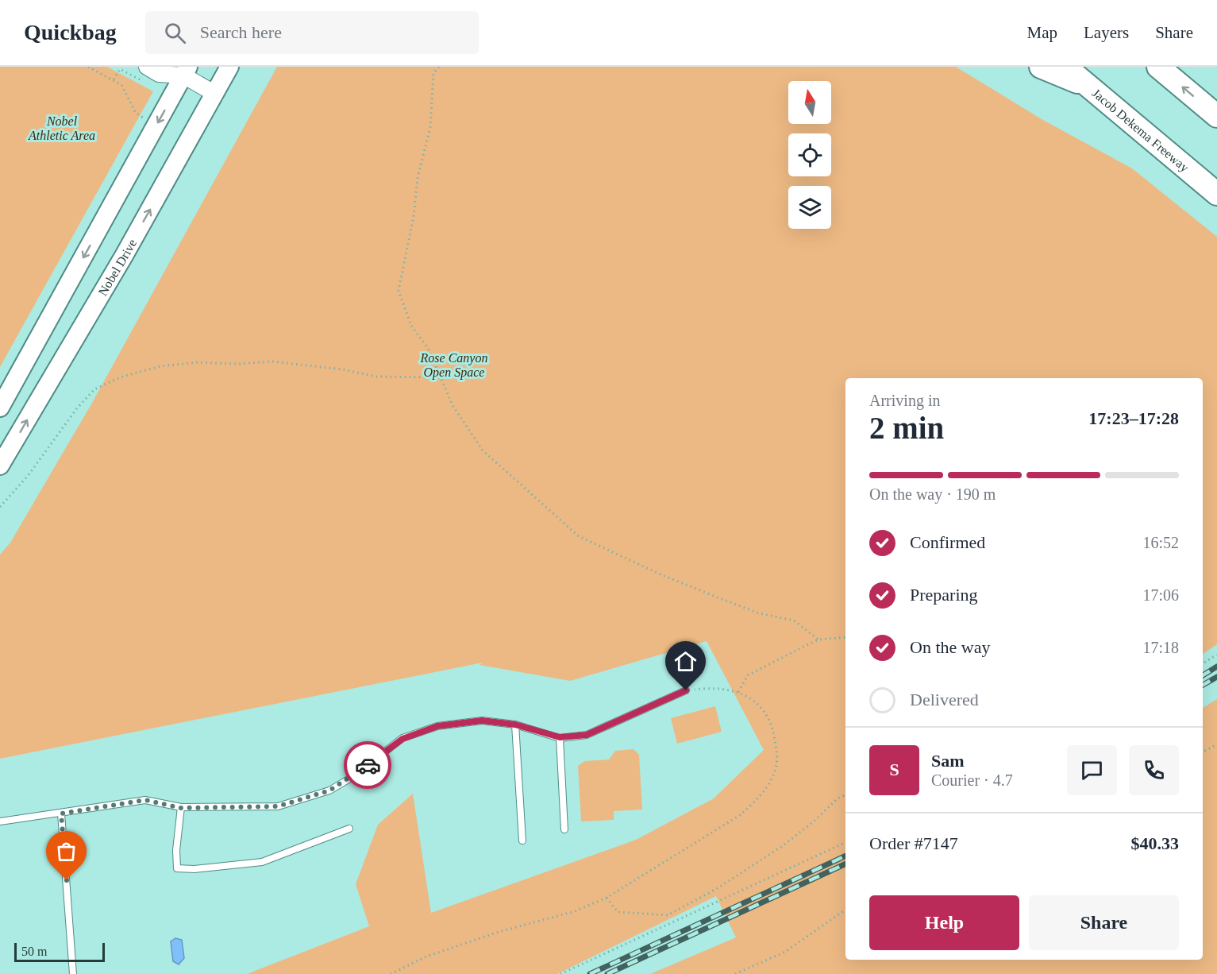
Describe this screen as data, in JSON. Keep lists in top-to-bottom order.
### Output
{
  "streets": {
    "highway": ["Jacob Dekema Freeway"],
    "main road": ["Nobel Drive"]
  },
  "parks": ["Nobel Athletic Area", "Rose Canyon Open Space"],
  "scale_bar": "50 m",
  "north": "top",
  "page": {
    "header": "Quickbag",
    "search": "Search here",
    "nav": ["Map", "Layers", "Share"],
    "heading": ["2 min", "Arriving in", "17:23–17:28"],
    "panel": [
      "Sam",
      "Courier · 4.7",
      "Order #7147",
      "$40.33"
    ],
    "bar": "On the way · 190 m",
    "list": [
      ["Confirmed", "16:52"],
      ["Preparing", "17:06"],
      ["On the way", "17:18"],
      "Delivered"
    ],
    "round": "S",
    "buttons": ["Help", "Share"],
    "scale": "50 m"
  }
}
